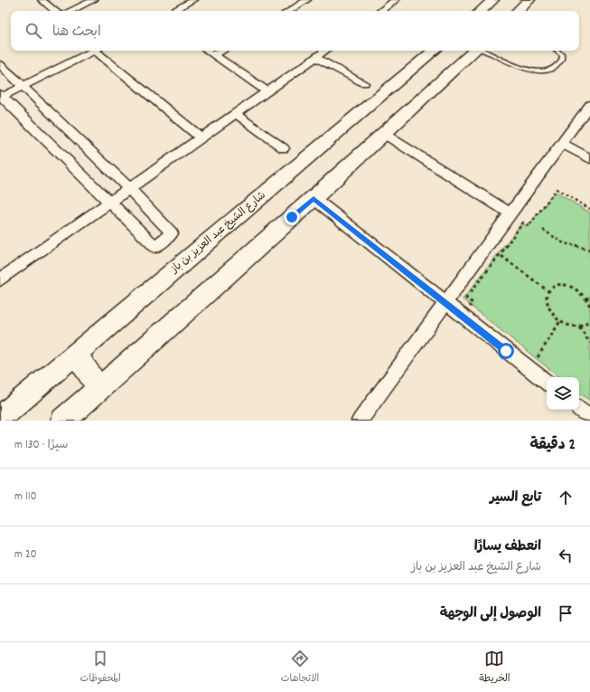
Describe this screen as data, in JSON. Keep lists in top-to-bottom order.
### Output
{
  "streets": {
    "main road": ["شارع الشيخ عبد العزيز بن باز"]
  },
  "page": {
    "search": "ابحث هنا",
    "heading": ["2 دقيقة", "سيرًا · 130 m"],
    "list": [
      ["تابع السير", "110 m"],
      ["انعطف يسارًا", "شارع الشيخ عبد العزيز بن باز", "20 m"],
      "الوصول إلى الوجهة"
    ],
    "nav": ["الخريطة", "الاتجاهات", "المحفوظات"]
  }
}
